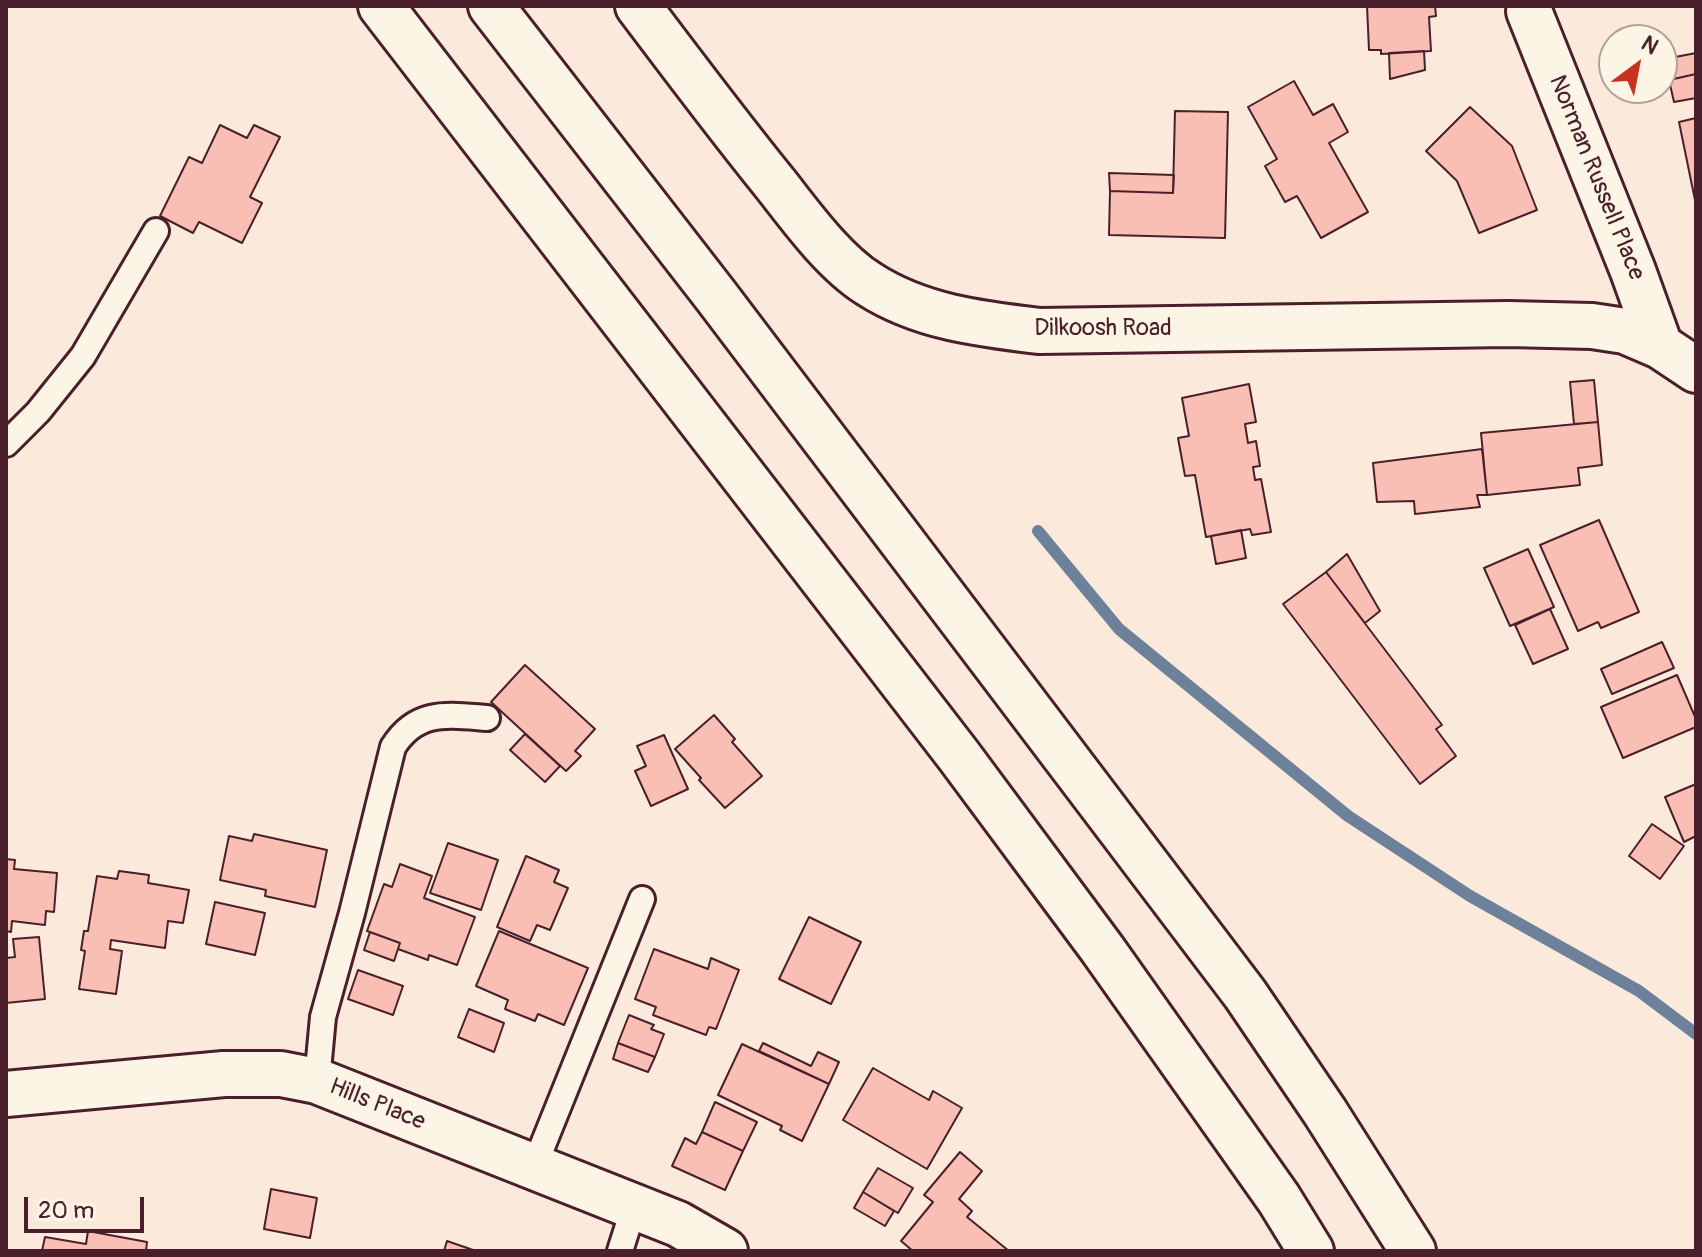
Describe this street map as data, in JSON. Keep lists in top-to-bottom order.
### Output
{
  "streets": {
    "main road": ["Norman Russell Place", "Dilkoosh Road", "Hills Place"]
  },
  "crossings": [
    ["Norman Russell Place", "Dilkoosh Road"]
  ],
  "scale_bar": "20 m",
  "north": "top right"
}
